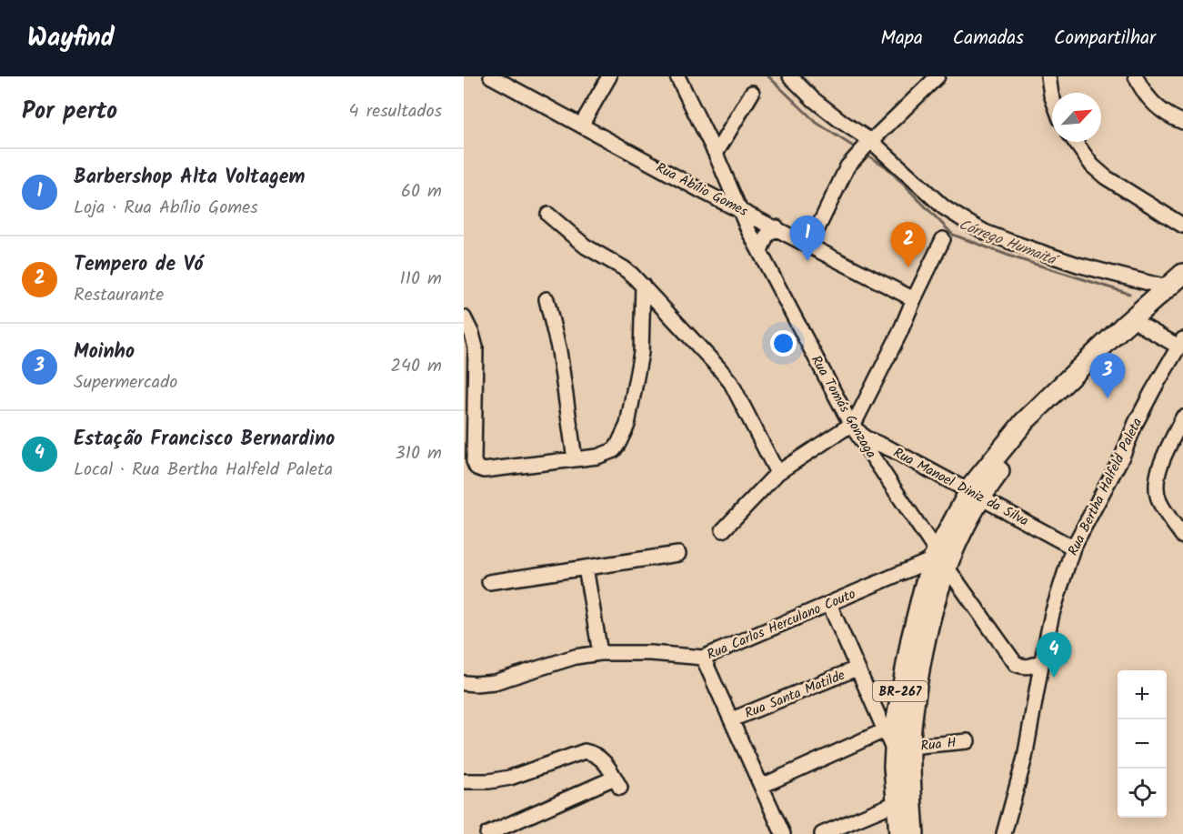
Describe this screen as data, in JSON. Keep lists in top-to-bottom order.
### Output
{
  "streets": {
    "highway": ["BR-267"],
    "street": [
      "Rua Abílio Gomes",
      "Rua Tomás Gonzaga",
      "Rua Manoel Diniz da Silva",
      "Rua Bertha Halfeld Paleta",
      "Rua Carlos Herculano Couto",
      "Rua Santa Matilde",
      "Rua H"
    ]
  },
  "crossings": [
    ["Rua Abílio Gomes", "Rua Tomás Gonzaga"],
    ["Rua Tomás Gonzaga", "Rua Manoel Diniz da Silva"],
    ["Rua Tomás Gonzaga", "Rua Bertha Halfeld Paleta"],
    ["Rua Tomás Gonzaga", "Rua Carlos Herculano Couto"],
    ["Rua Tomás Gonzaga", "BR-267"],
    ["Rua Manoel Diniz da Silva", "Rua Bertha Halfeld Paleta"],
    ["Rua Manoel Diniz da Silva", "BR-267"],
    ["Rua Carlos Herculano Couto", "BR-267"],
    ["BR-267", "Rua H"]
  ],
  "water": ["Córrego Humaitá"],
  "north": "top right",
  "page": {
    "header": "Wayfind",
    "nav": ["Mapa", "Camadas", "Compartilhar"],
    "heading": ["Por perto", "4 resultados"],
    "list": [
      {
        "mark": "1",
        "name": "Barbershop Alta Voltagem",
        "note": "Loja · Rua Abílio Gomes",
        "value": "60 m"
      },
      {
        "mark": "2",
        "name": "Tempero de Vó",
        "note": "Restaurante",
        "value": "110 m"
      },
      {
        "mark": "3",
        "name": "Moinho",
        "note": "Supermercado",
        "value": "240 m"
      },
      {
        "mark": "4",
        "name": "Estação Francisco Bernardino",
        "note": "Local · Rua Bertha Halfeld Paleta",
        "value": "310 m"
      }
    ],
    "pins": [
      "1",
      "2",
      "3",
      "4"
    ],
    "map_buttons": ["+", "−"]
  }
}
